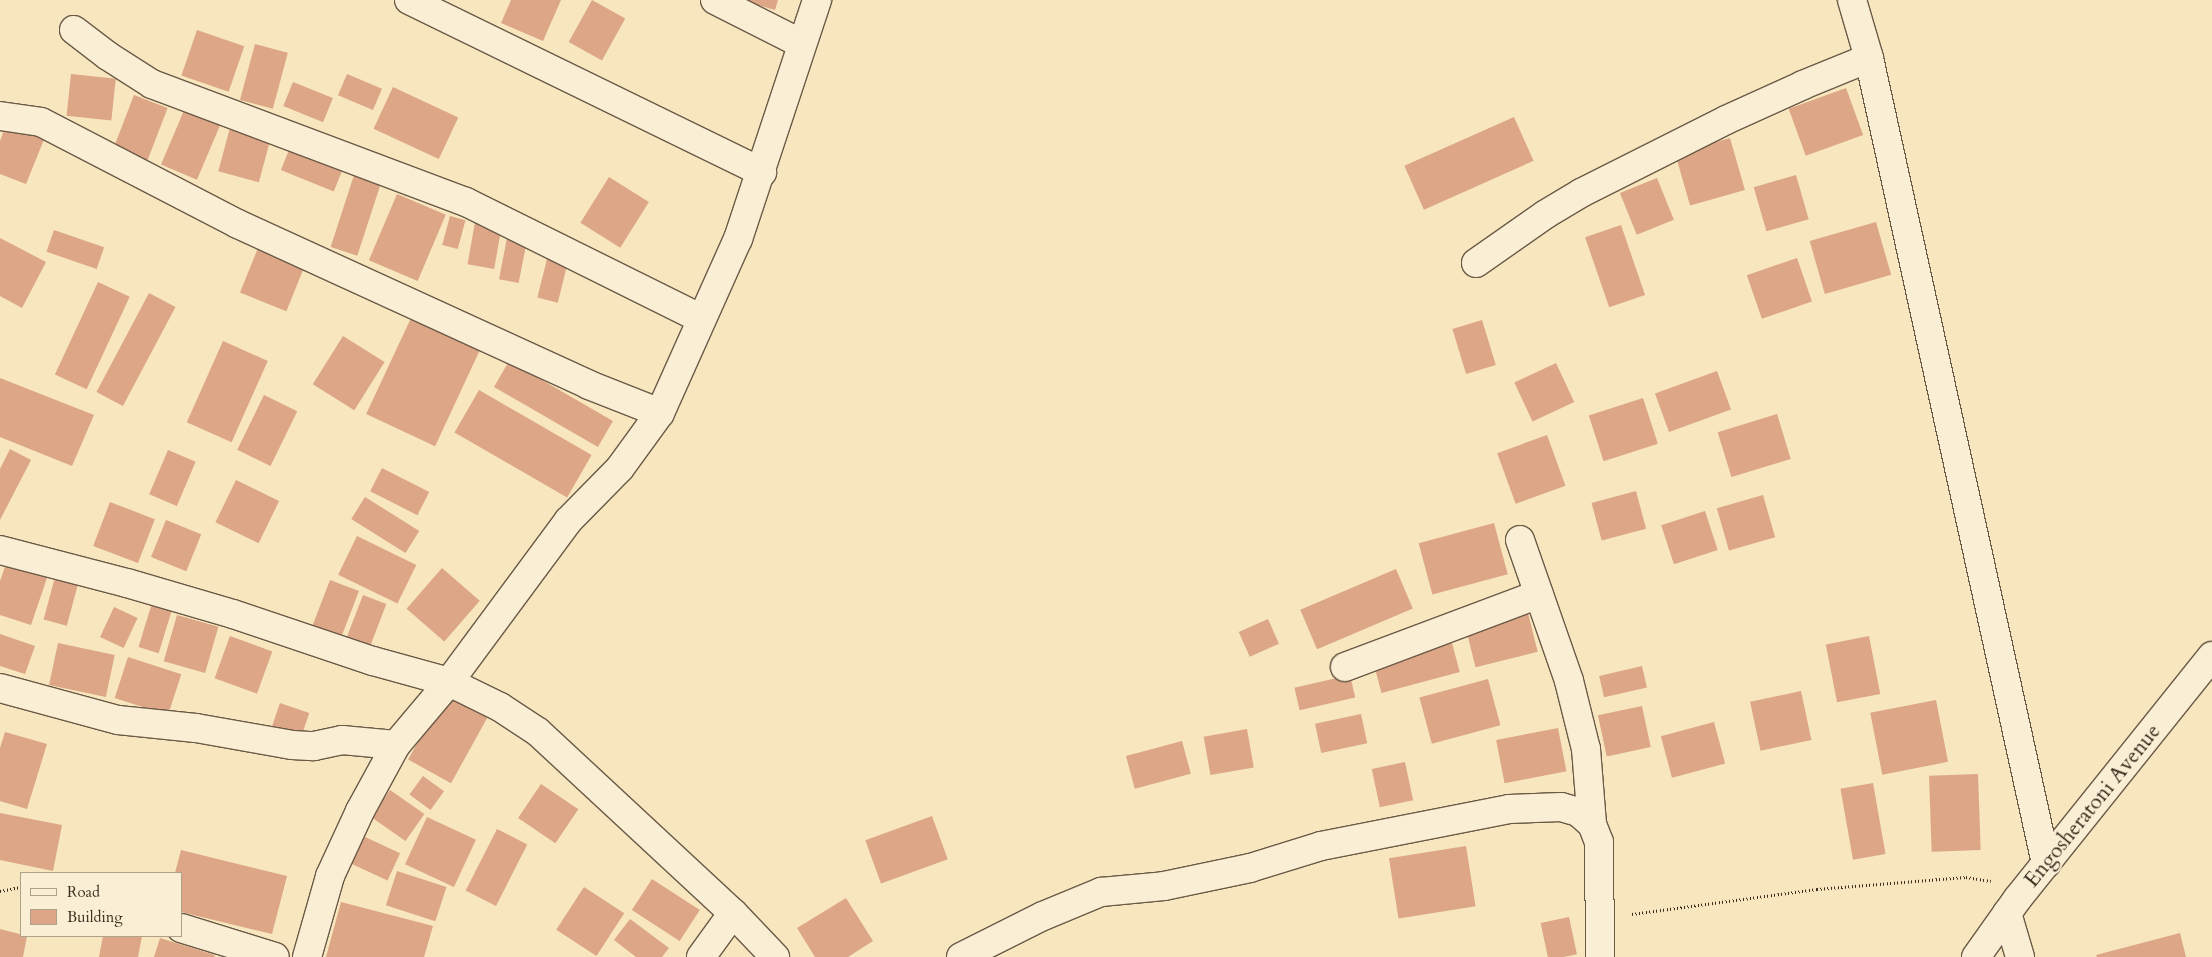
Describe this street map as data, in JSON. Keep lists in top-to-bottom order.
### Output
{
  "streets": {
    "street": ["Engosheratoni Avenue"]
  },
  "legend": ["Road", "Building"]
}
